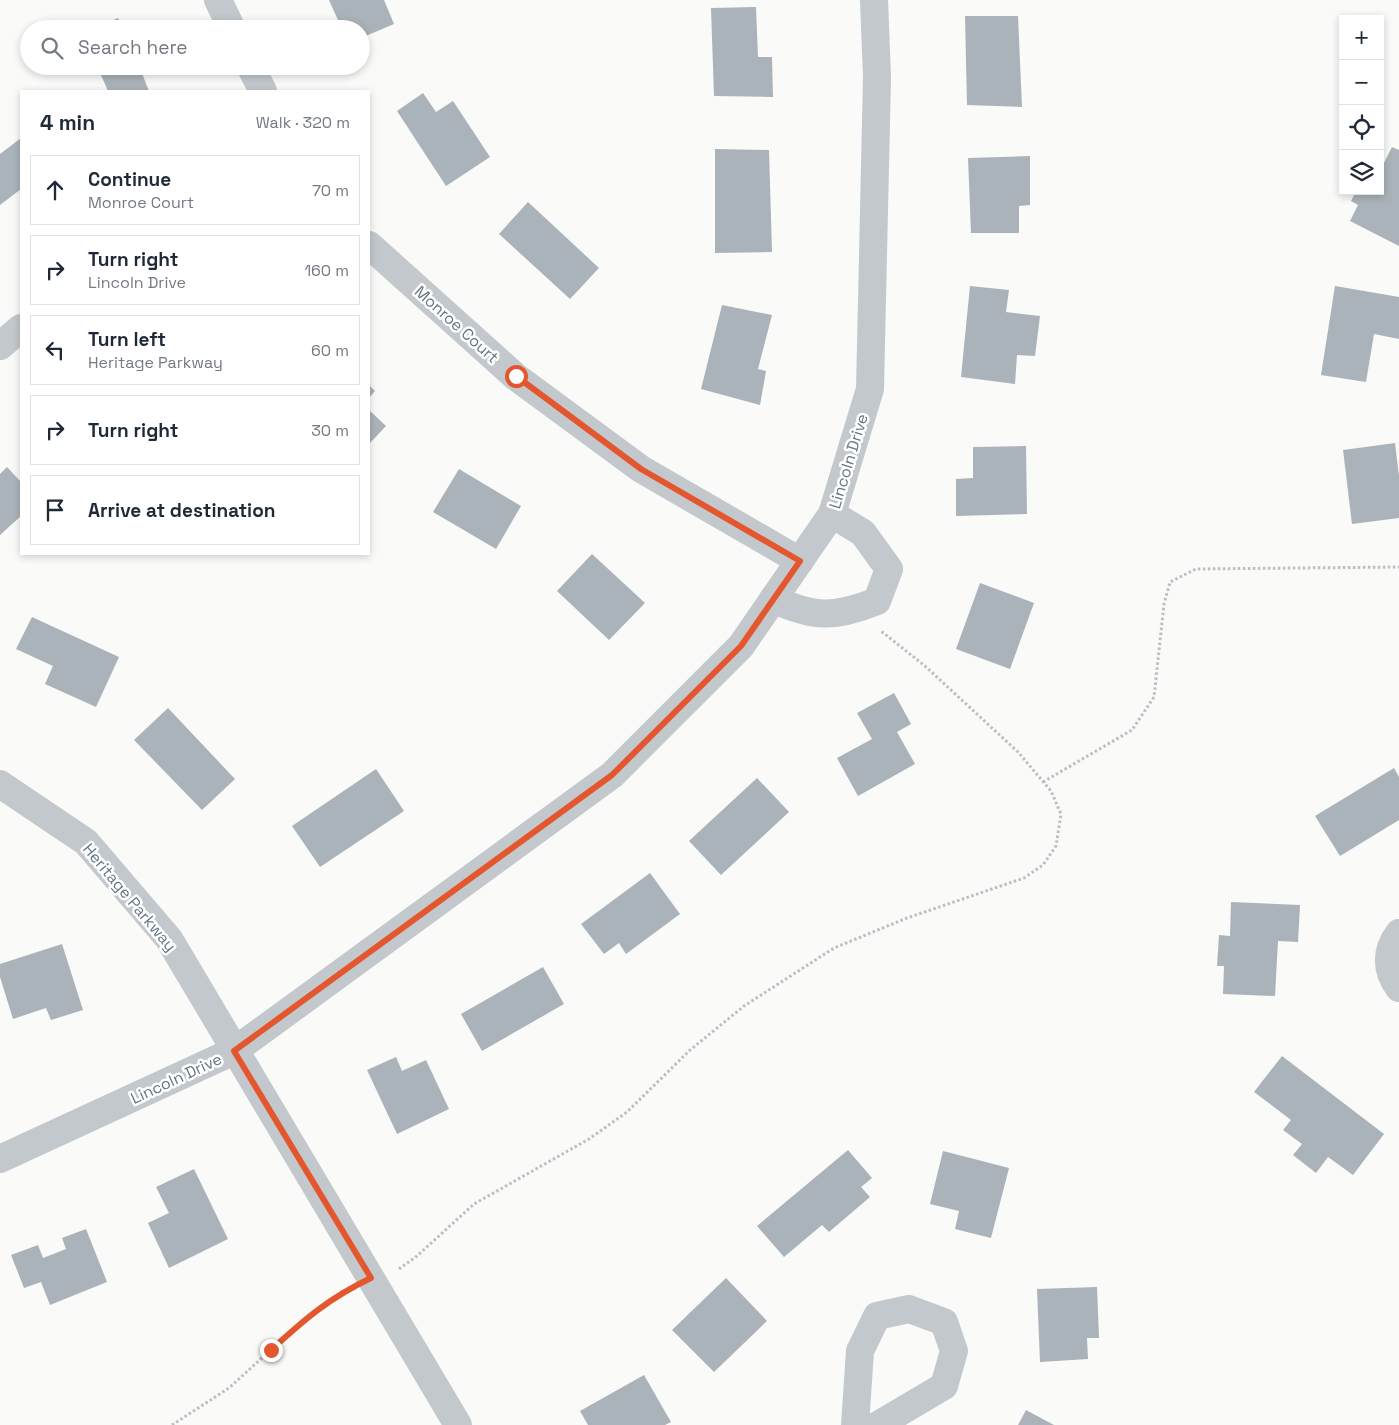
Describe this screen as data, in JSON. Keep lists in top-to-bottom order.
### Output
{
  "streets": {
    "street": ["Monroe Court", "Lincoln Drive", "Heritage Parkway"]
  },
  "crossings": [
    ["Monroe Court", "Lincoln Drive"],
    ["Lincoln Drive", "Heritage Parkway"]
  ],
  "page": {
    "map_buttons": ["+", "−"],
    "search": "Search here",
    "heading": ["4 min", "Walk · 320 m"],
    "list": [
      ["Continue", "Monroe Court", "70 m"],
      ["Turn right", "Lincoln Drive", "160 m"],
      ["Turn left", "Heritage Parkway", "60 m"],
      ["Turn right", "30 m"],
      "Arrive at destination"
    ]
  }
}
